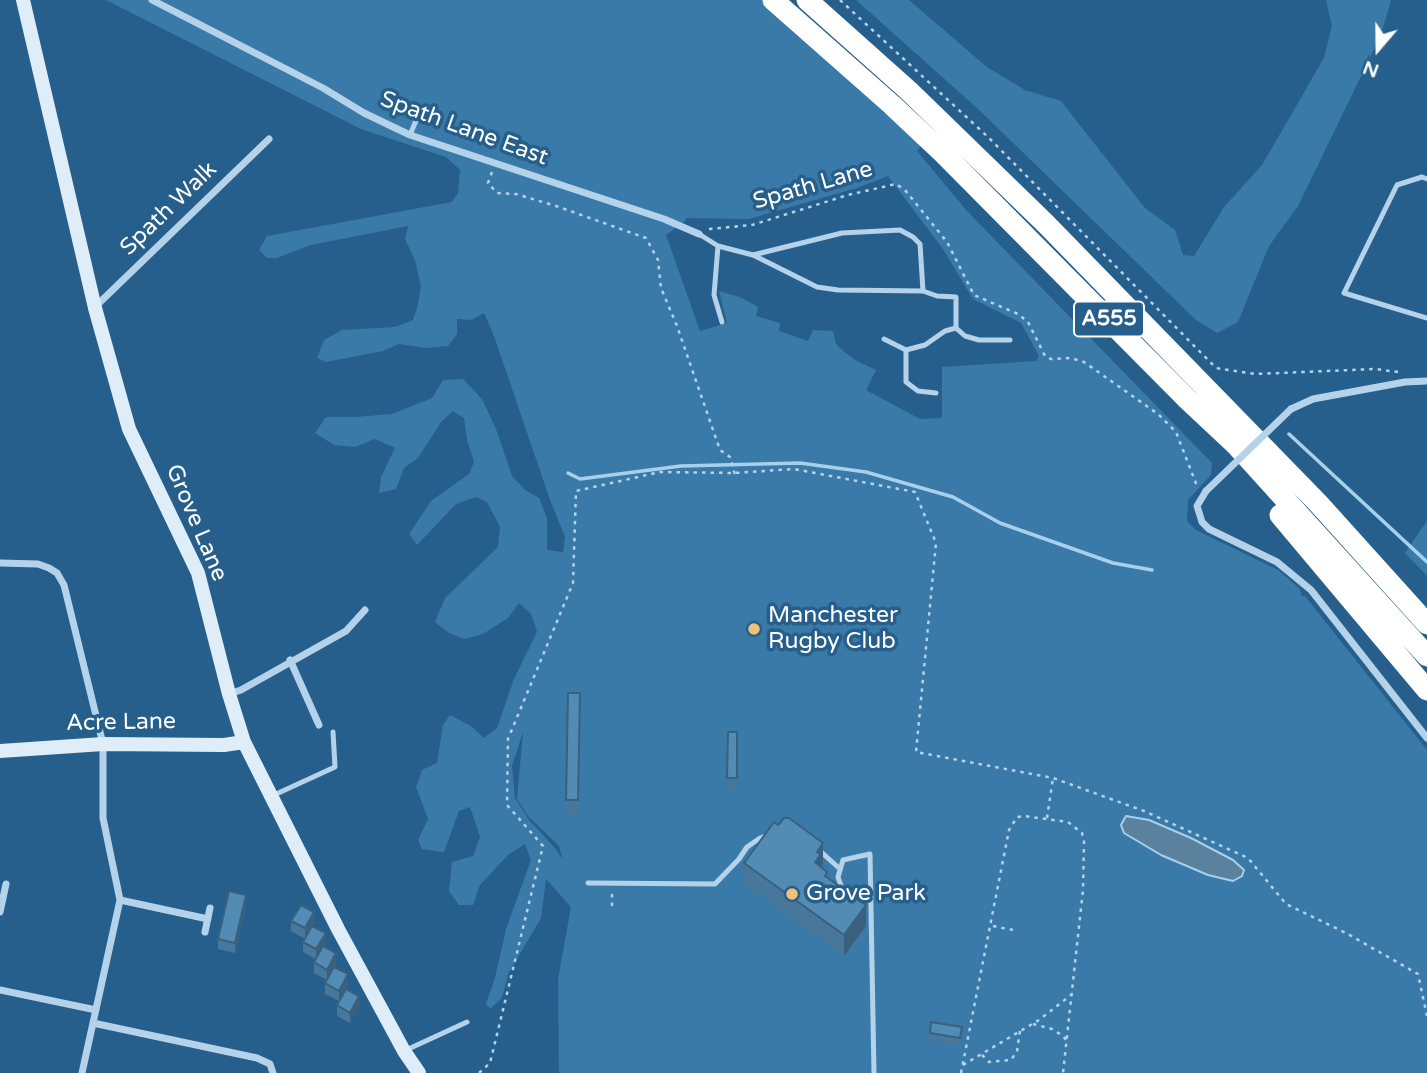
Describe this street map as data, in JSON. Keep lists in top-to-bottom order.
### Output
{
  "streets": {
    "highway": ["A555"],
    "street": [
      "Spath Lane East",
      "Spath Walk",
      "Grove Lane",
      "Acre Lane"
    ],
    "path": ["Spath Lane"]
  },
  "crossings": [
    ["Spath Lane East", "Spath Lane"],
    ["Spath Walk", "Grove Lane"],
    ["Grove Lane", "Acre Lane"]
  ],
  "places": ["Manchester Rugby Club", "Grove Park"],
  "north": "bottom"
}
